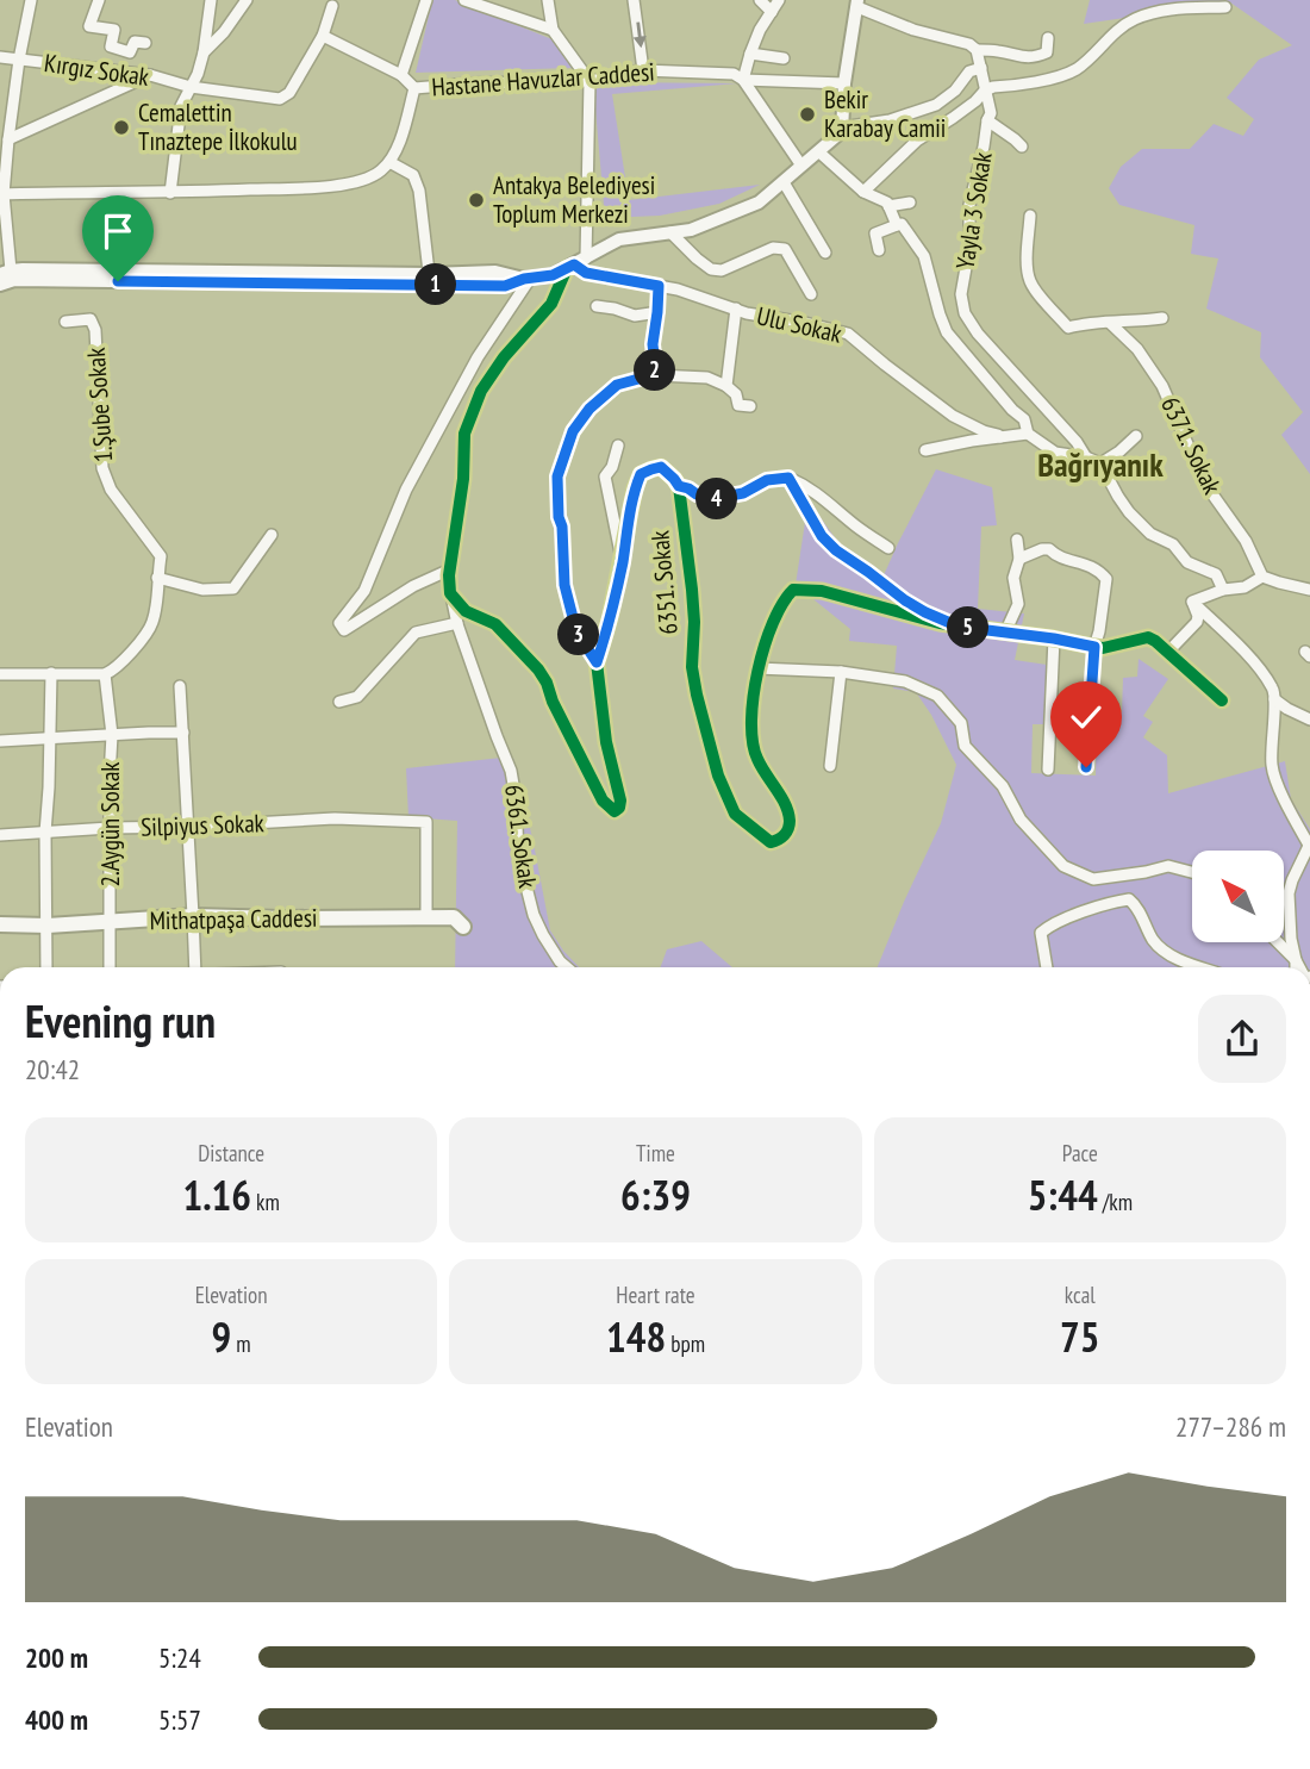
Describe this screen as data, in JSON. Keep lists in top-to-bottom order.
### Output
{
  "streets": {
    "main road": ["Mithatpaşa Caddesi"],
    "street": [
      "Kırgız Sokak",
      "Hastane Havuzlar Caddesi",
      "Yayla 3 Sokak",
      "Ulu Sokak",
      "1.Şube Sokak",
      "6371. Sokak",
      "6351. Sokak",
      "2.Aygün Sokak",
      "Silpiyus Sokak",
      "6361. Sokak"
    ]
  },
  "crossings": [
    ["1.Şube Sokak", "2.Aygün Sokak"],
    ["6351. Sokak", "6361. Sokak"],
    ["2.Aygün Sokak", "Silpiyus Sokak"],
    ["2.Aygün Sokak", "Mithatpaşa Caddesi"],
    ["Silpiyus Sokak", "Mithatpaşa Caddesi"]
  ],
  "districts": ["Bağrıyanık"],
  "places": ["Bekir Karabay Camii", "Cemalettin Tınaztepe İlkokulu", "Antakya Belediyesi Toplum Merkezi"],
  "north": "top left",
  "page": {
    "pins": [
      "1",
      "2",
      "4",
      "5",
      "3"
    ],
    "heading": ["Evening run", "20:42"],
    "stats": [
      ["Distance", "1.16 km"],
      ["Time", "6:39"],
      ["Pace", "5:44 /km"],
      ["Elevation", "9 m"],
      ["Heart rate", "148 bpm"],
      ["kcal", "75"]
    ],
    "chart": ["Elevation", "277–286 m"],
    "list": [
      {
        "name": "200 m",
        "note": "5:24"
      },
      {
        "name": "400 m",
        "note": "5:57"
      }
    ]
  }
}
